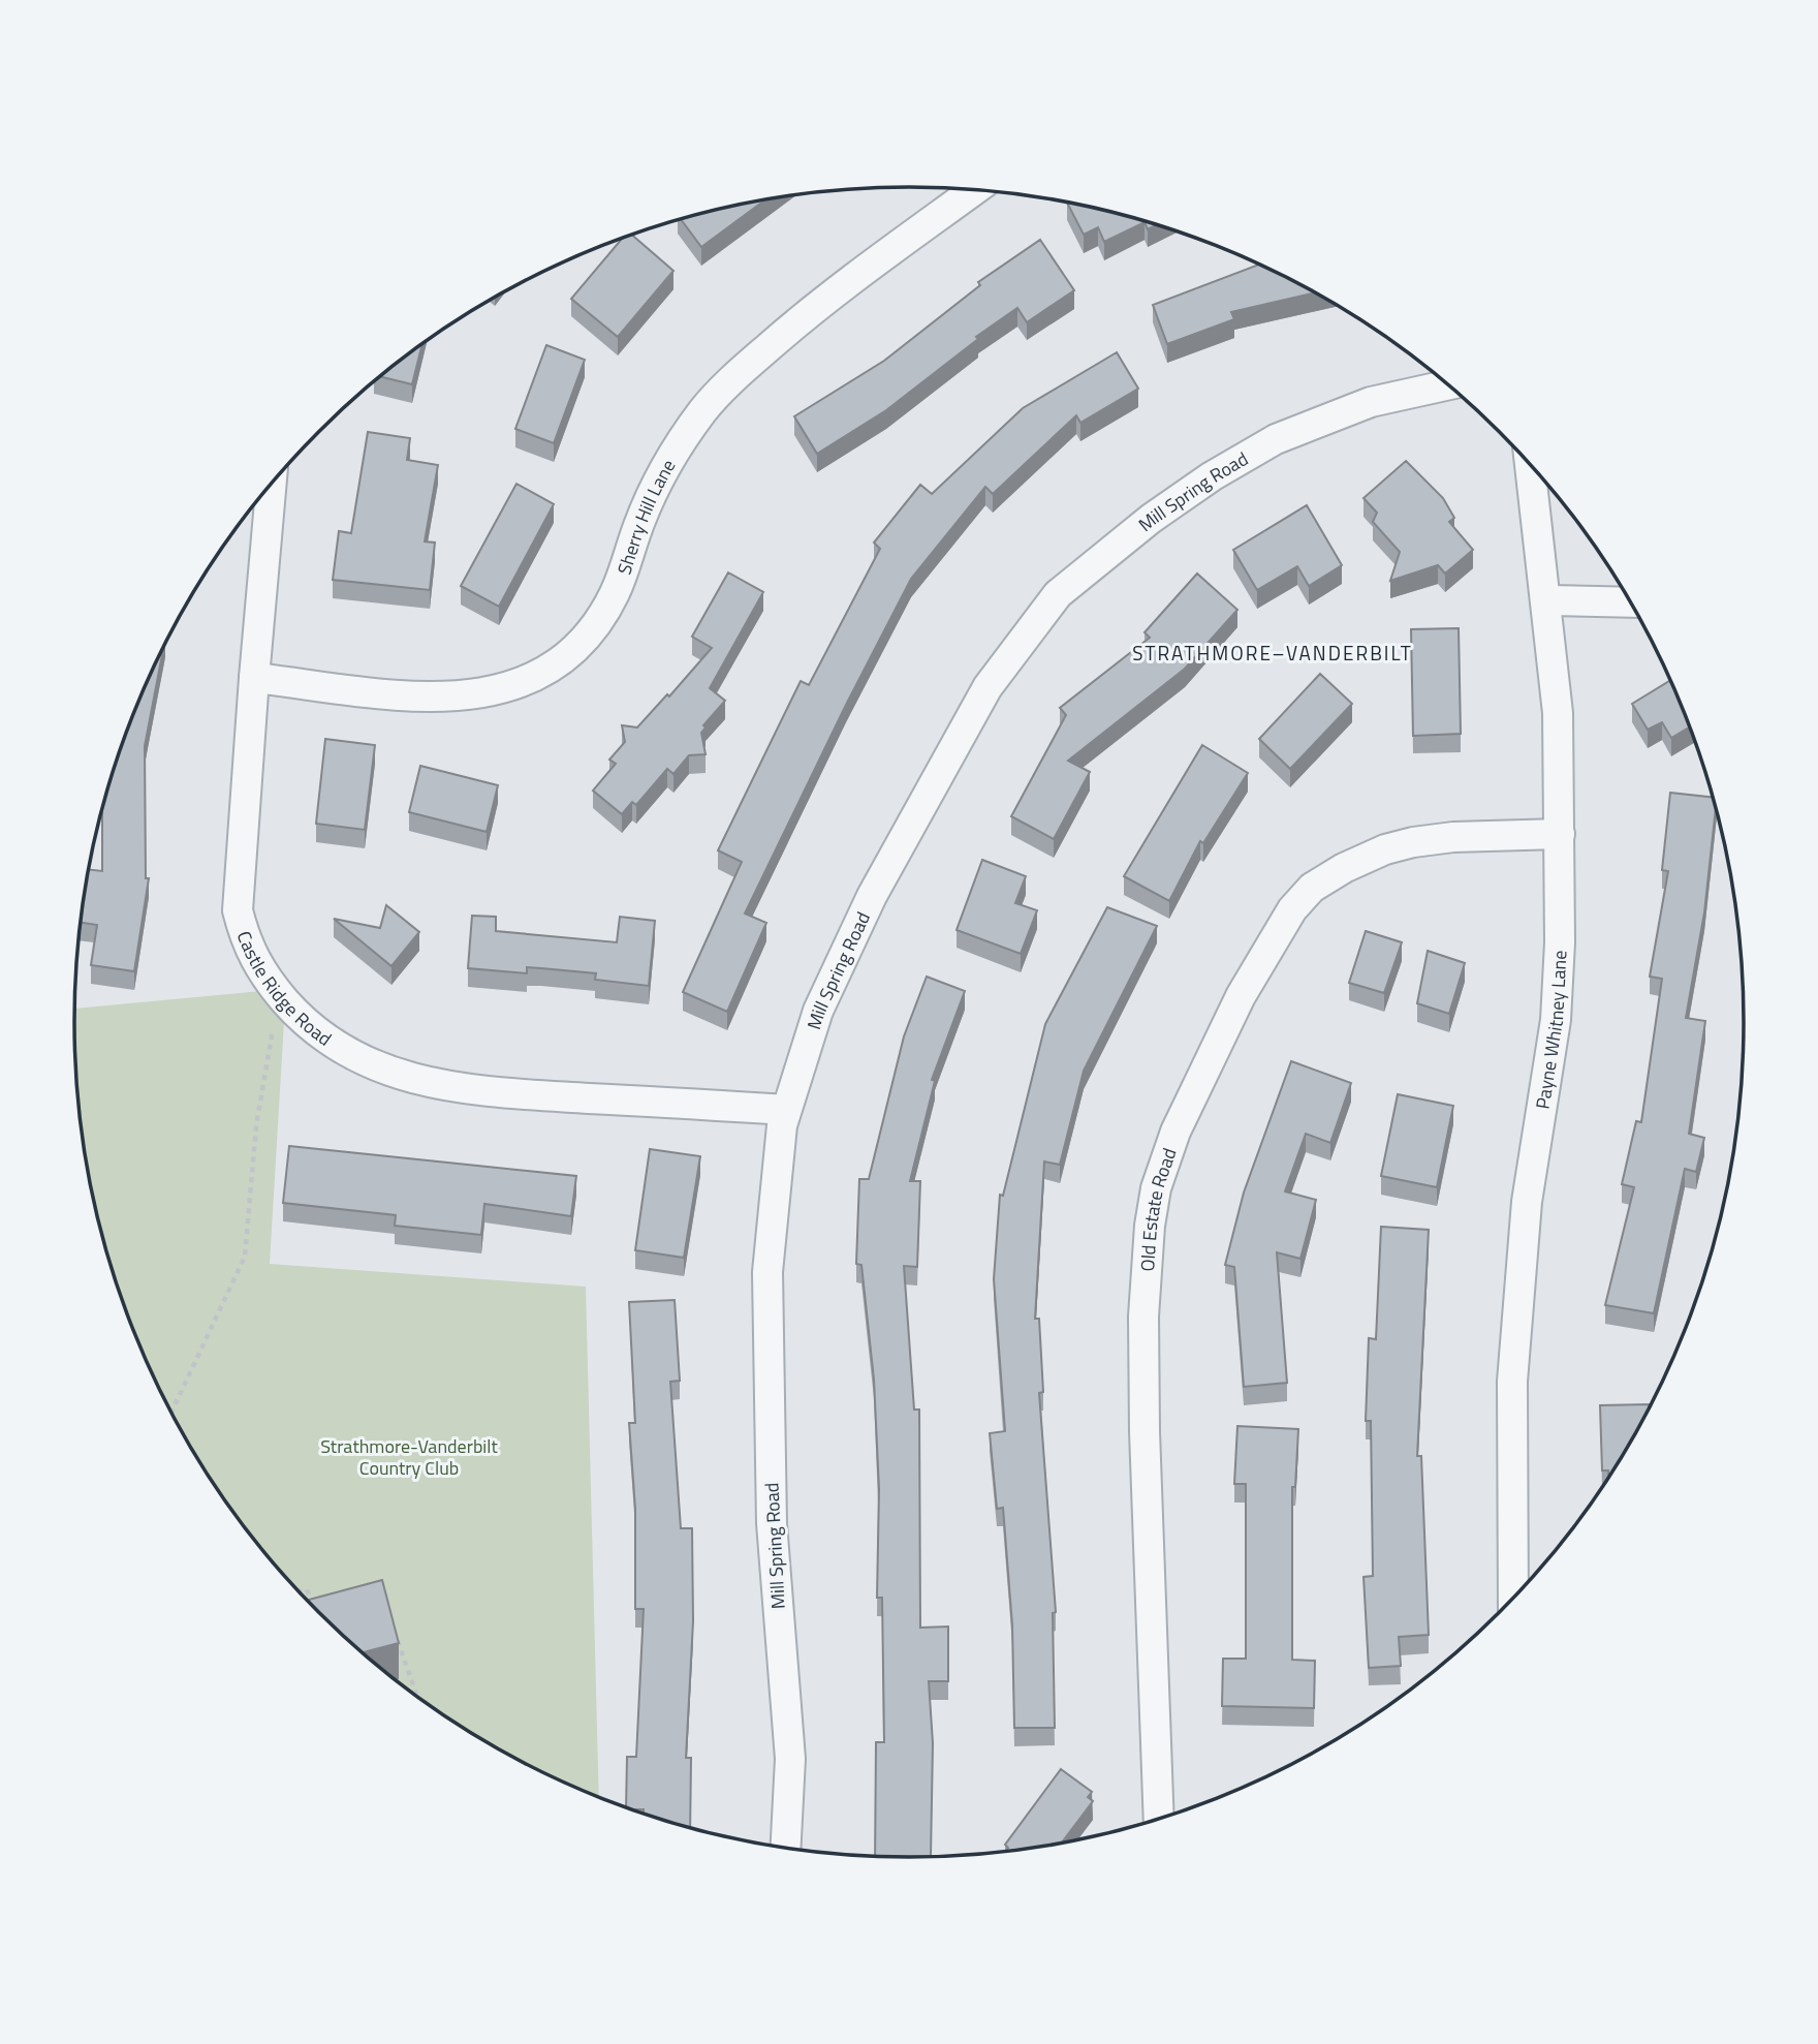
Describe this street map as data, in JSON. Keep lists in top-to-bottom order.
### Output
{
  "streets": {
    "street": [
      "Mill Spring Road",
      "Sherry Hill Lane",
      "Castle Ridge Road",
      "Payne Whitney Lane",
      "Old Estate Road"
    ]
  },
  "crossings": [
    ["Mill Spring Road", "Castle Ridge Road"],
    ["Sherry Hill Lane", "Castle Ridge Road"],
    ["Payne Whitney Lane", "Old Estate Road"]
  ],
  "districts": ["STRATHMORE–VANDERBILT"],
  "parks": ["Strathmore-Vanderbilt Country Club"]
}
